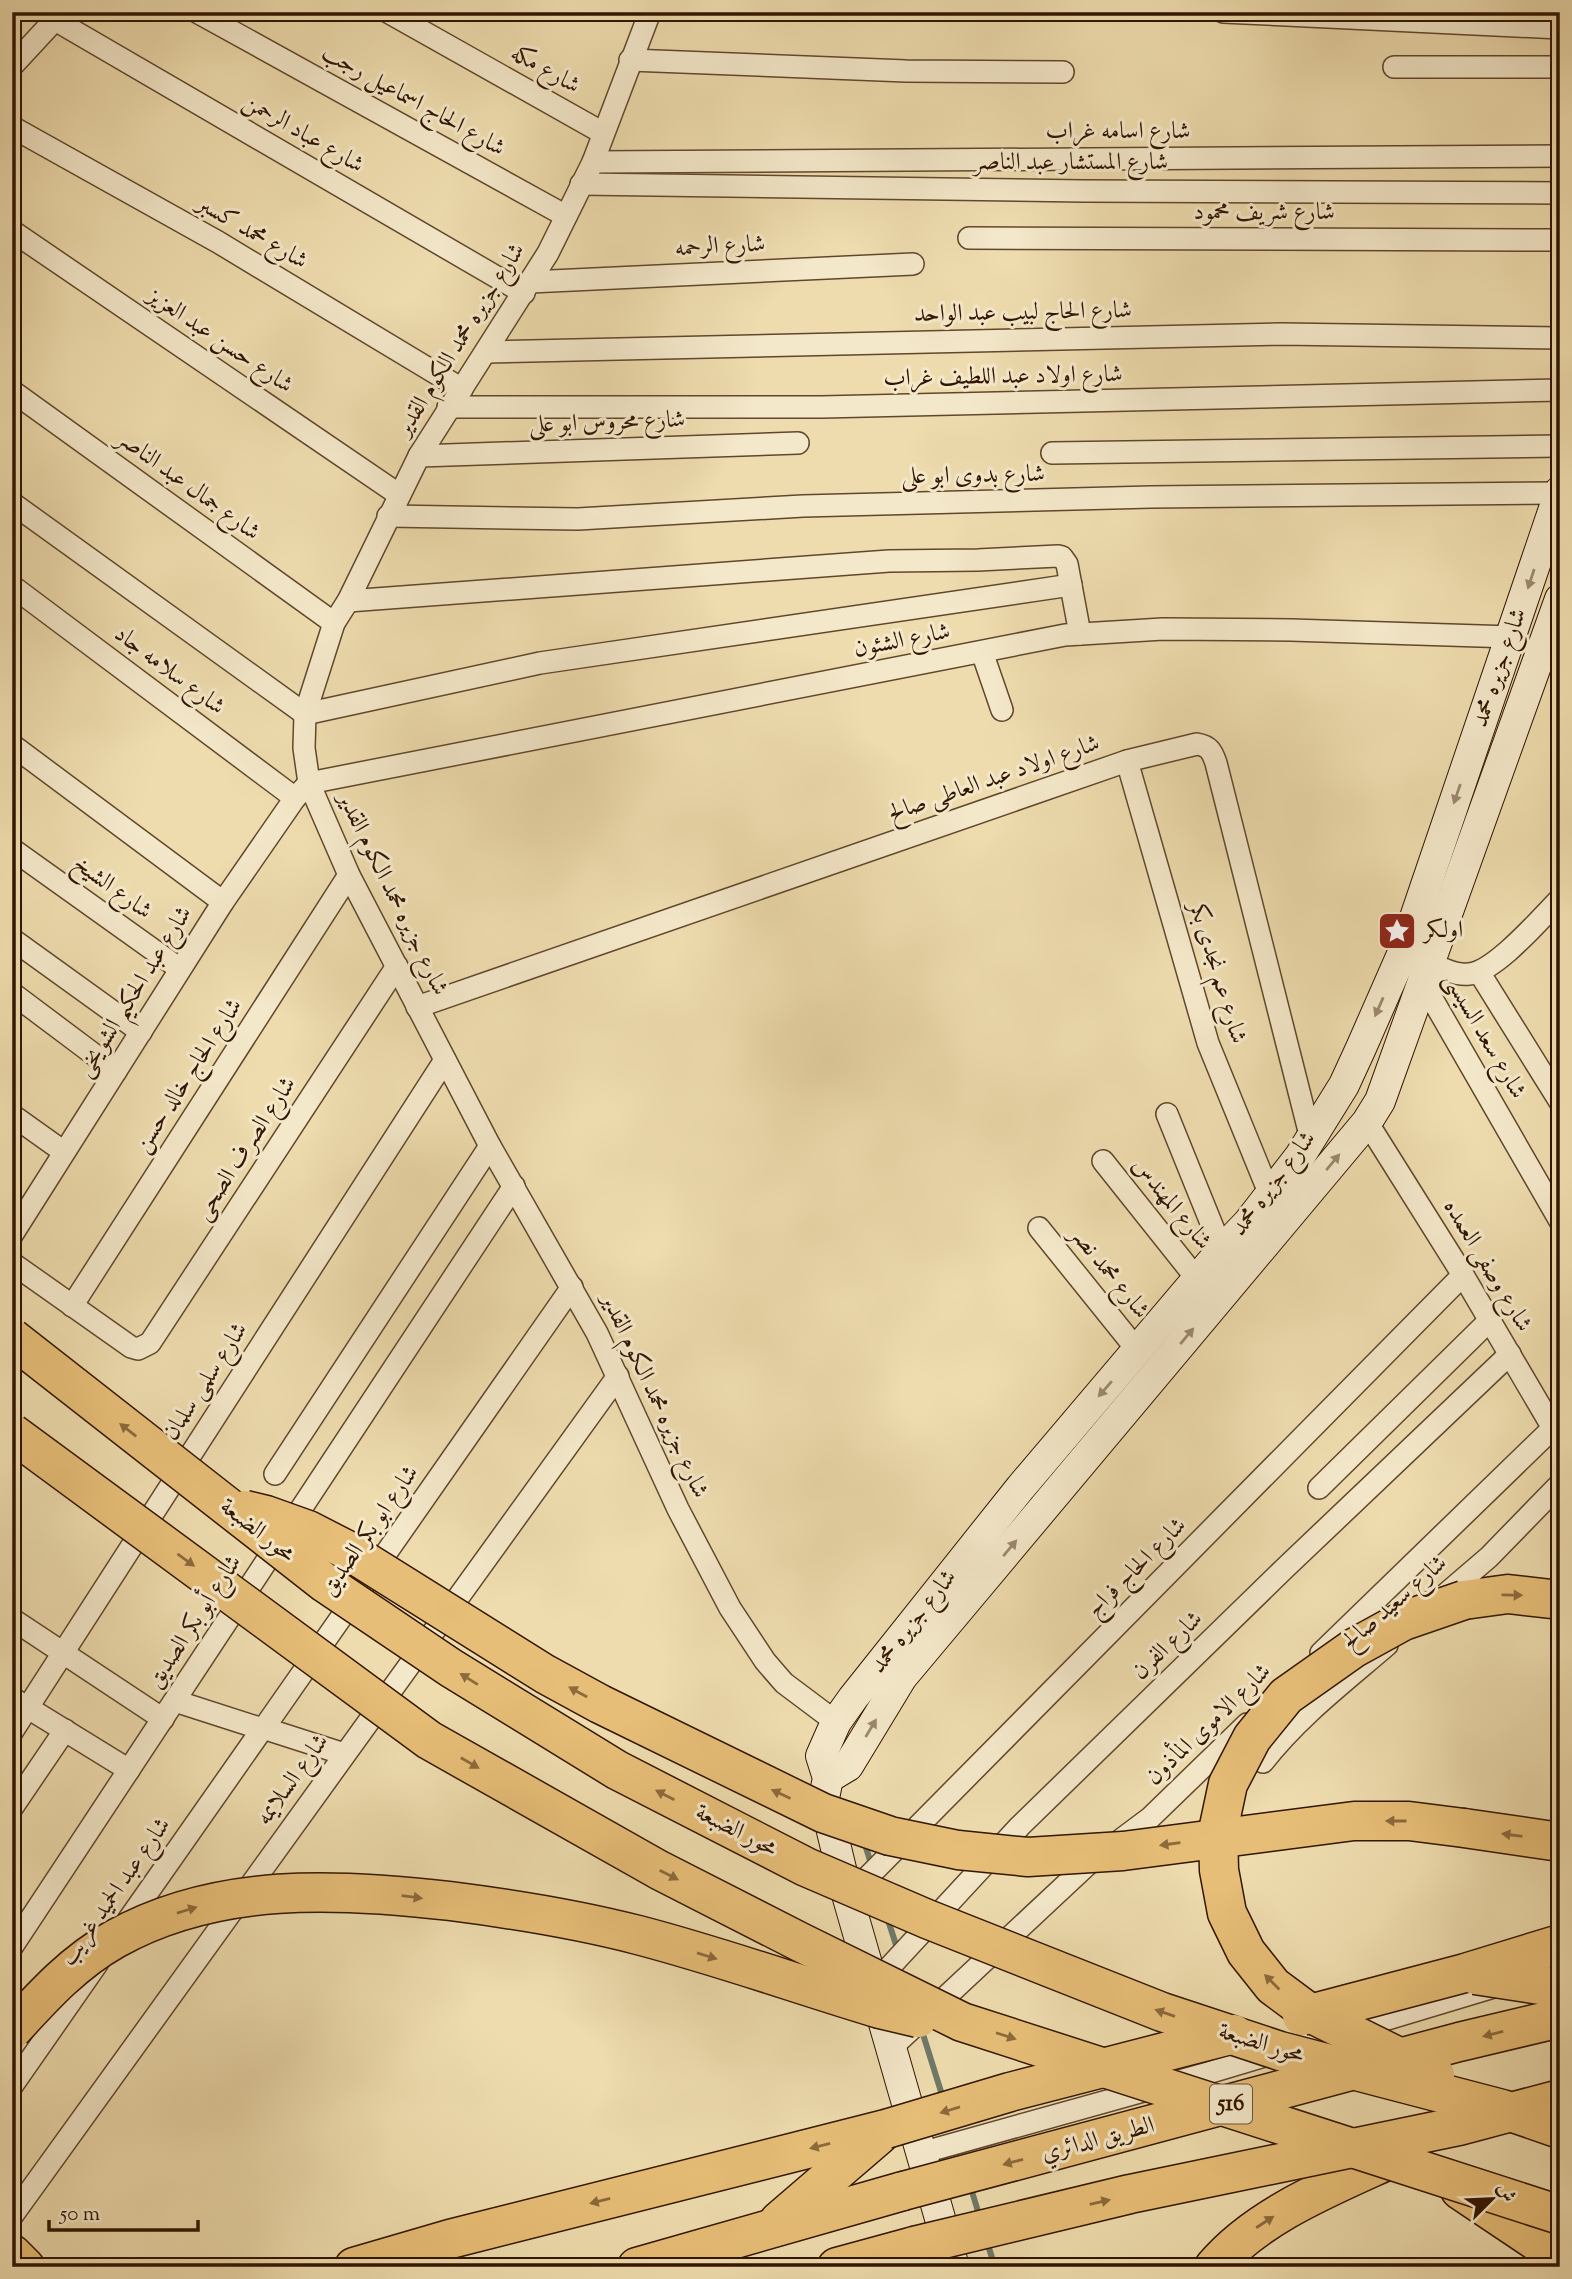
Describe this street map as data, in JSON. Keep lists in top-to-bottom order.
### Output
{
  "streets": {
    "highway": ["محور الضبعة", "516", "الطريق الدائري"],
    "main road": ["شارع جزيره محمد"],
    "street": [
      "شارع مكه",
      "شارع الحاج اسماعيل رجب",
      "شارع اسامه غراب",
      "شارع عباد الرحمن",
      "شارع المستشار عبد الناصر",
      "شارع شريف محمود",
      "شارع محمد كسبر",
      "شارع الرحمه",
      "شارع الحاج لبيب عبد الواحد",
      "شارع جزيره محمد الكوم القدير",
      "شارع حسن عبد العزيز",
      "شارع اولاد عبد اللطيف غراب",
      "شارع محروس ابو على",
      "شارع بدوى ابو على",
      "شارع جمال عبد الناصر",
      "شارع الشئون",
      "شارع سلامه جاد",
      "شارع اولاد عبد العاطى صالح",
      "شارع الشيخ",
      "شارع عم نجدى بكر",
      "شارع عبد الحكيم الشويخى",
      "شارع سعد السيسى",
      "شارع الحاج خالد حسن",
      "شارع الصرف الصحى",
      "شارع المهندس",
      "شارع وصفى العمده",
      "شارع محمد نصر",
      "شارع سلمى سلمان",
      "شارع ابو بكر الصديق",
      "شارع الحاج فراج",
      "شارع سعيد صالح",
      "شارع أبو بكر الصديق",
      "شارع الفرن",
      "شارع الاموى المأذون",
      "شارع السلايمه",
      "شارع عبد الحميد غريب"
    ]
  },
  "crossings": [
    ["شارع مكه", "شارع جزيره محمد الكوم القدير"],
    ["شارع الحاج اسماعيل رجب", "شارع جزيره محمد الكوم القدير"],
    ["شارع اسامه غراب", "شارع جزيره محمد الكوم القدير"],
    ["شارع عباد الرحمن", "شارع الرحمه"],
    ["شارع عباد الرحمن", "شارع جزيره محمد الكوم القدير"],
    ["شارع المستشار عبد الناصر", "شارع جزيره محمد الكوم القدير"],
    ["شارع محمد كسبر", "شارع جزيره محمد الكوم القدير"],
    ["شارع الرحمه", "شارع جزيره محمد الكوم القدير"],
    ["شارع الحاج لبيب عبد الواحد", "شارع جزيره محمد الكوم القدير"],
    ["شارع جزيره محمد الكوم القدير", "شارع حسن عبد العزيز"],
    ["شارع جزيره محمد الكوم القدير", "شارع اولاد عبد اللطيف غراب"],
    ["شارع جزيره محمد الكوم القدير", "شارع محروس ابو على"],
    ["شارع جزيره محمد الكوم القدير", "شارع بدوى ابو على"],
    ["شارع جزيره محمد الكوم القدير", "شارع جمال عبد الناصر"],
    ["شارع جزيره محمد الكوم القدير", "شارع الشئون"],
    ["شارع جزيره محمد الكوم القدير", "شارع جزيره محمد"],
    ["شارع جزيره محمد الكوم القدير", "شارع سلامه جاد"],
    ["شارع جزيره محمد الكوم القدير", "شارع اولاد عبد العاطى صالح"],
    ["شارع جزيره محمد الكوم القدير", "شارع عبد الحكيم الشويخى"],
    ["شارع جزيره محمد الكوم القدير", "شارع الحاج خالد حسن"],
    ["شارع جزيره محمد الكوم القدير", "شارع الصرف الصحى"],
    ["شارع جزيره محمد الكوم القدير", "شارع سلمى سلمان"],
    ["شارع جزيره محمد الكوم القدير", "شارع ابو بكر الصديق"],
    ["شارع جزيره محمد الكوم القدير", "شارع أبو بكر الصديق"],
    ["شارع جزيره محمد الكوم القدير", "شارع السلايمه"],
    ["شارع بدوى ابو على", "شارع جزيره محمد"],
    ["شارع الشئون", "شارع جزيره محمد"],
    ["شارع الشئون", "شارع سلامه جاد"],
    ["شارع الشئون", "شارع عبد الحكيم الشويخى"],
    ["شارع جزيره محمد", "شارع اولاد عبد العاطى صالح"],
    ["شارع جزيره محمد", "شارع عم نجدى بكر"],
    ["شارع جزيره محمد", "شارع سعد السيسى"],
    ["شارع جزيره محمد", "شارع المهندس"],
    ["شارع جزيره محمد", "شارع وصفى العمده"],
    ["شارع جزيره محمد", "شارع محمد نصر"],
    ["شارع جزيره محمد", "شارع الحاج فراج"],
    ["شارع جزيره محمد", "شارع الفرن"],
    ["شارع جزيره محمد", "شارع الاموى المأذون"],
    ["شارع سلامه جاد", "شارع عبد الحكيم الشويخى"],
    ["شارع اولاد عبد العاطى صالح", "شارع عم نجدى بكر"],
    ["شارع الشيخ", "شارع عبد الحكيم الشويخى"],
    ["شارع الحاج خالد حسن", "شارع الصرف الصحى"],
    ["شارع وصفى العمده", "شارع الحاج فراج"],
    ["شارع وصفى العمده", "شارع الفرن"],
    ["شارع وصفى العمده", "شارع الاموى المأذون"],
    ["شارع ابو بكر الصديق", "شارع عبد الحميد غريب"]
  ],
  "places": {
    "place": ["اولكر"]
  },
  "scale_bar": "50 m",
  "north": "top right"
}
